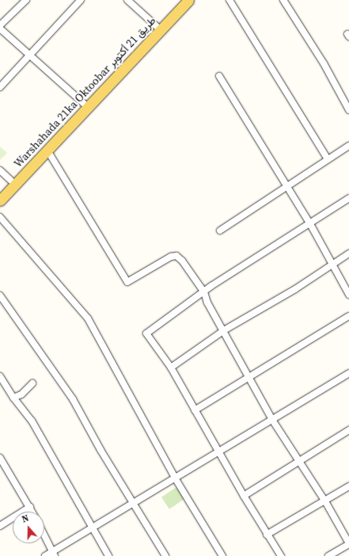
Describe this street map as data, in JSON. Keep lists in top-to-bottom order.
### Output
{
  "streets": {
    "main road": ["Warshahada 21ka Oktoobar طريق 21 أكتوبر"]
  },
  "north": "top"
}
